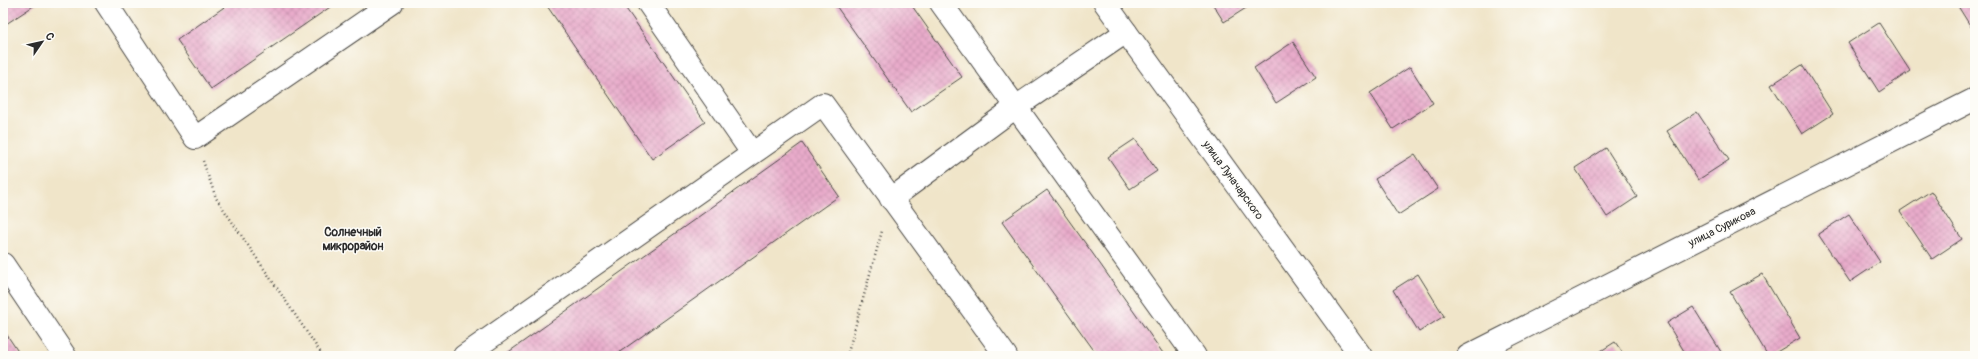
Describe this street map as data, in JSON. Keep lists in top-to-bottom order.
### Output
{
  "streets": {
    "street": ["улица Луначарского", "улица Сурикова"]
  },
  "districts": ["Солнечный микрорайон"],
  "north": "top right"
}
